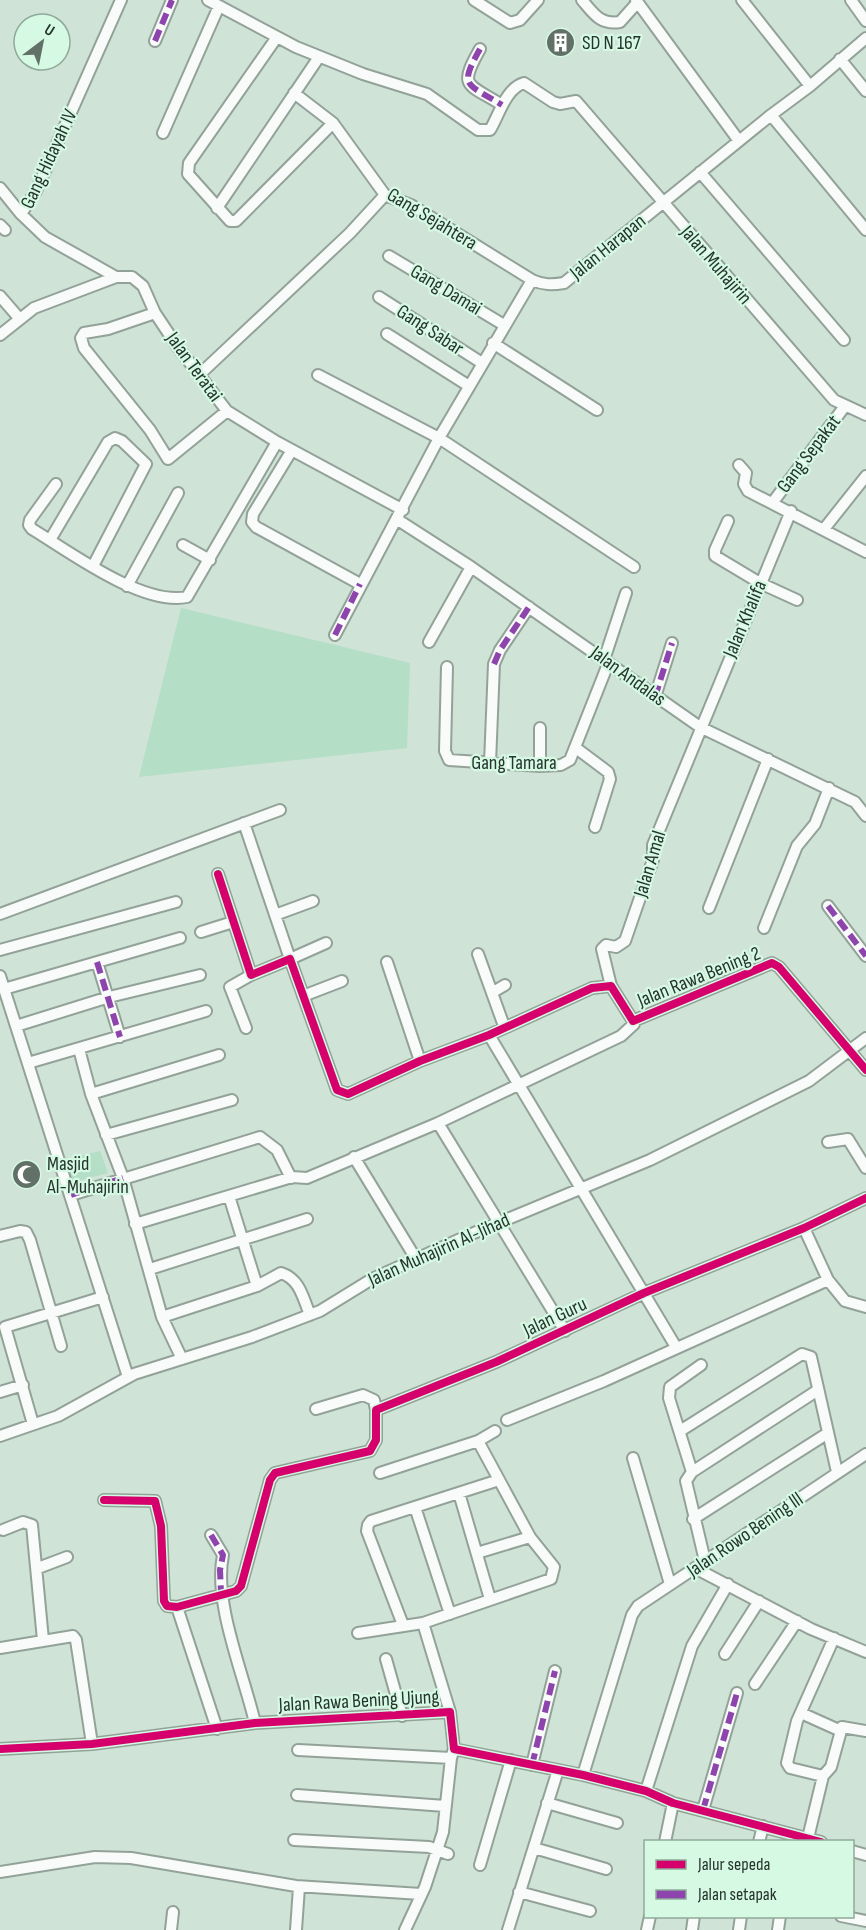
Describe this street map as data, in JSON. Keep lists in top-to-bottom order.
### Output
{
  "streets": {
    "street": [
      "Gang Hidayah IV",
      "Gang Sejahtera",
      "Jalan Harapan",
      "Jalan Muhajirin",
      "Gang Damai",
      "Gang Sabar",
      "Jalan Teratai",
      "Gang Sepakat",
      "Jalan Khalifa",
      "Jalan Andalas",
      "Gang Tamara",
      "Jalan Amal",
      "Jalan Rawa Bening 2",
      "Jalan Muhajirin Al-Jihad",
      "Jalan Guru",
      "Jalan Rowo Bening lll",
      "Jalan Rawa Bening Ujung"
    ]
  },
  "crossings": [
    ["Gang Hidayah IV", "Jalan Teratai"],
    ["Gang Sejahtera", "Jalan Harapan"],
    ["Jalan Harapan", "Jalan Muhajirin"],
    ["Jalan Muhajirin", "Gang Sepakat"],
    ["Jalan Teratai", "Jalan Andalas"],
    ["Jalan Khalifa", "Jalan Andalas"],
    ["Jalan Khalifa", "Jalan Amal"],
    ["Jalan Andalas", "Gang Tamara"],
    ["Jalan Andalas", "Jalan Amal"],
    ["Jalan Amal", "Jalan Rawa Bening 2"],
    ["Jalan Rawa Bening 2", "Jalan Muhajirin Al-Jihad"]
  ],
  "places": {
    "building": ["SD N 167"],
    "mosque": ["Masjid Al-Muhajirin"]
  },
  "legend": ["Jalur sepeda", "Jalan setapak"],
  "north": "top right"
}
